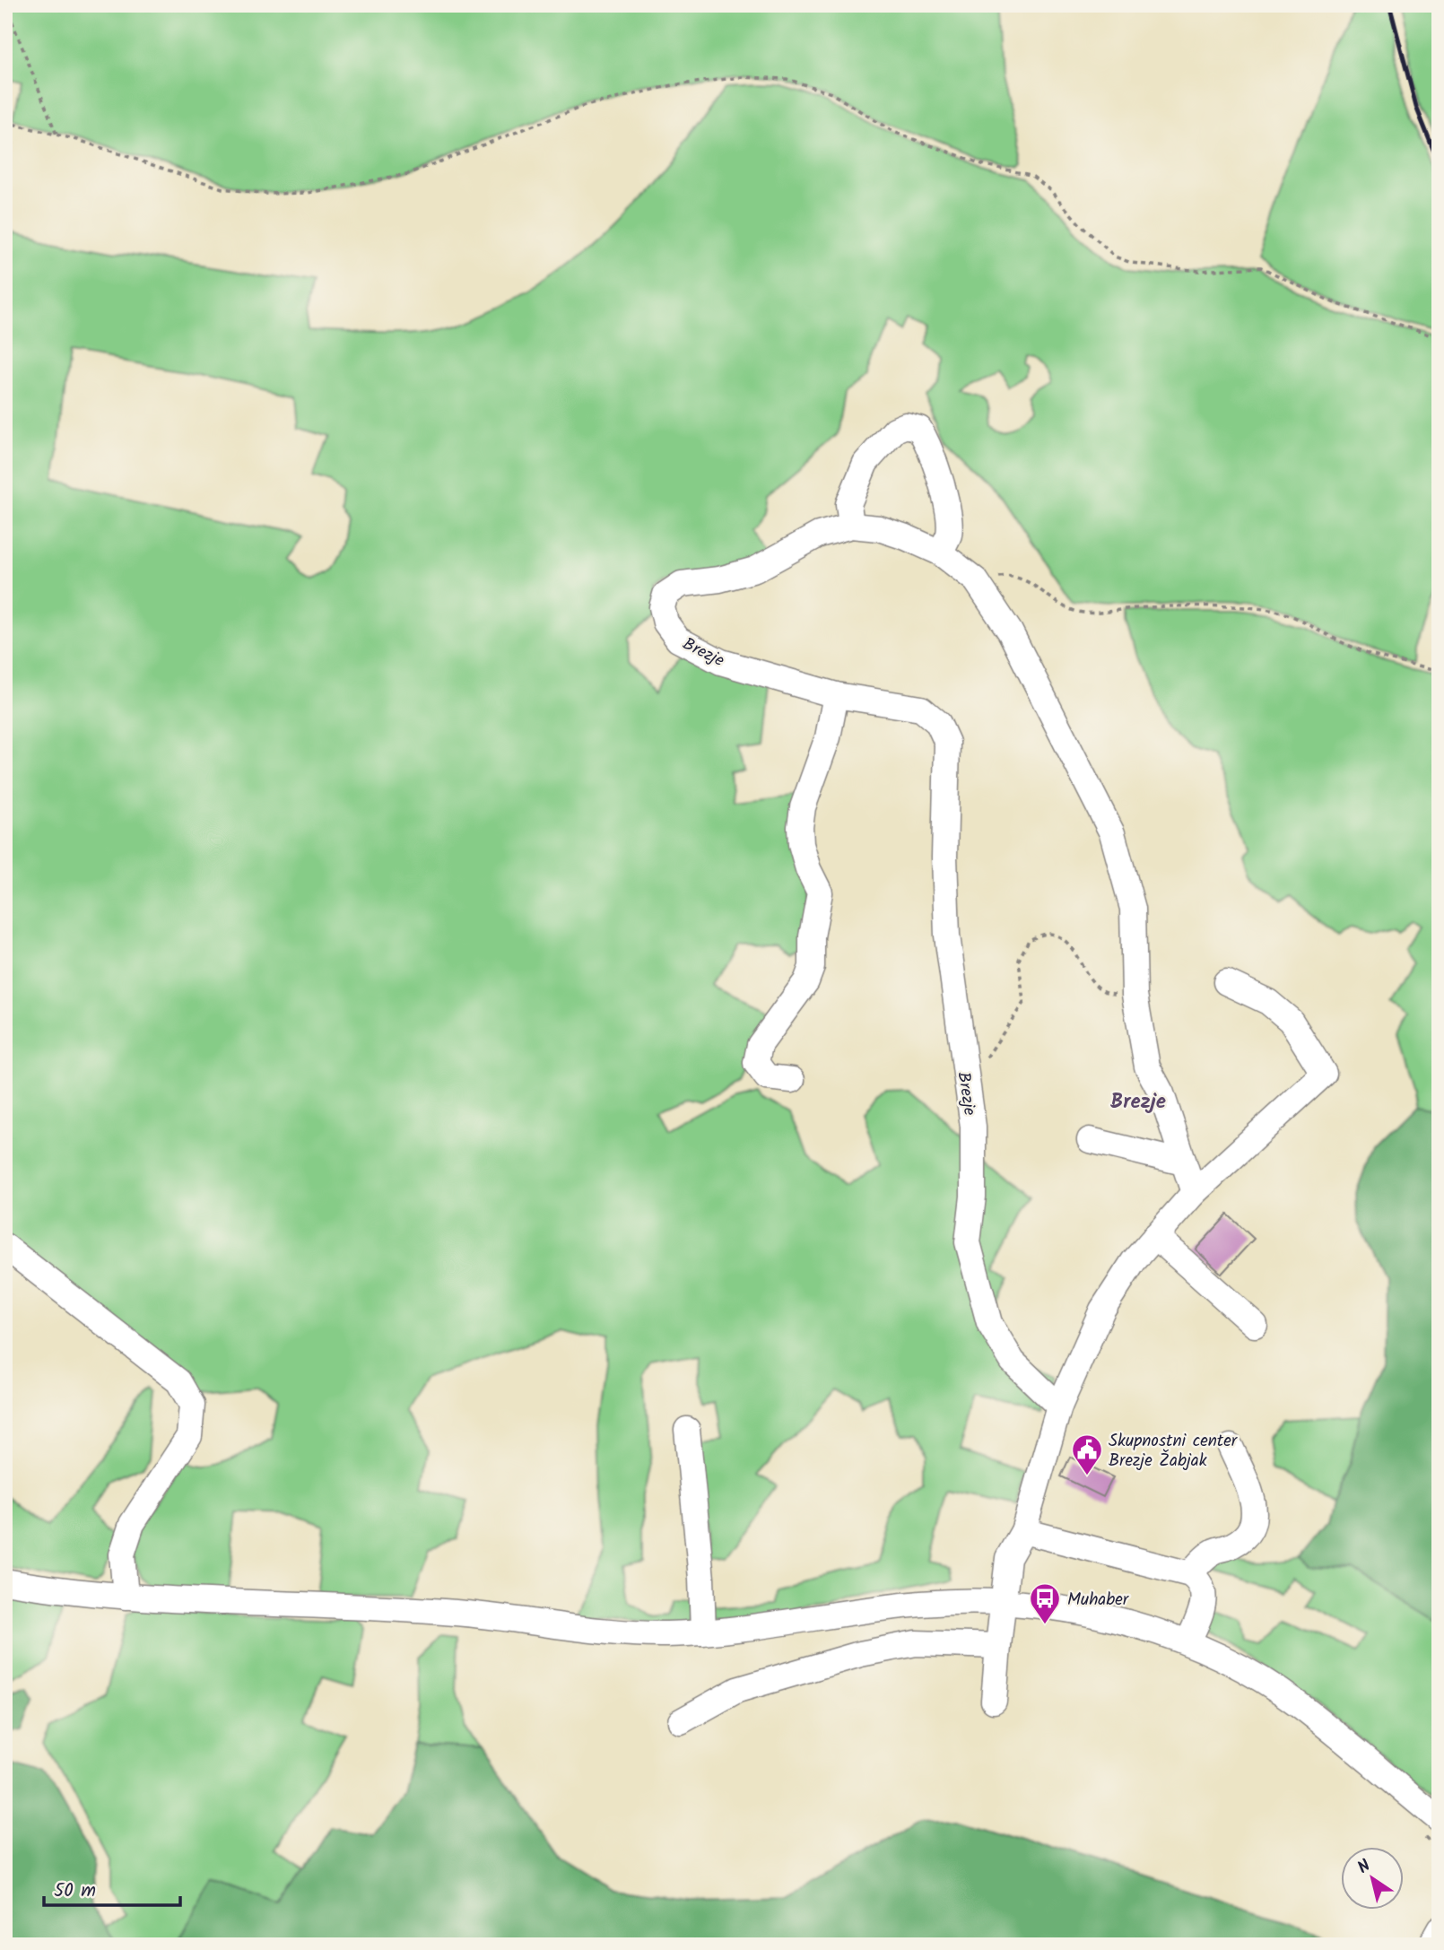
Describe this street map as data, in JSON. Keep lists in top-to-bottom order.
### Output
{
  "streets": {
    "street": ["Brezje"]
  },
  "districts": ["Brezje"],
  "places": {
    "public building": ["Skupnostni center Brezje Žabjak"],
    "bus stop": ["Muhaber"]
  },
  "scale_bar": "50 m",
  "north": "top left"
}
